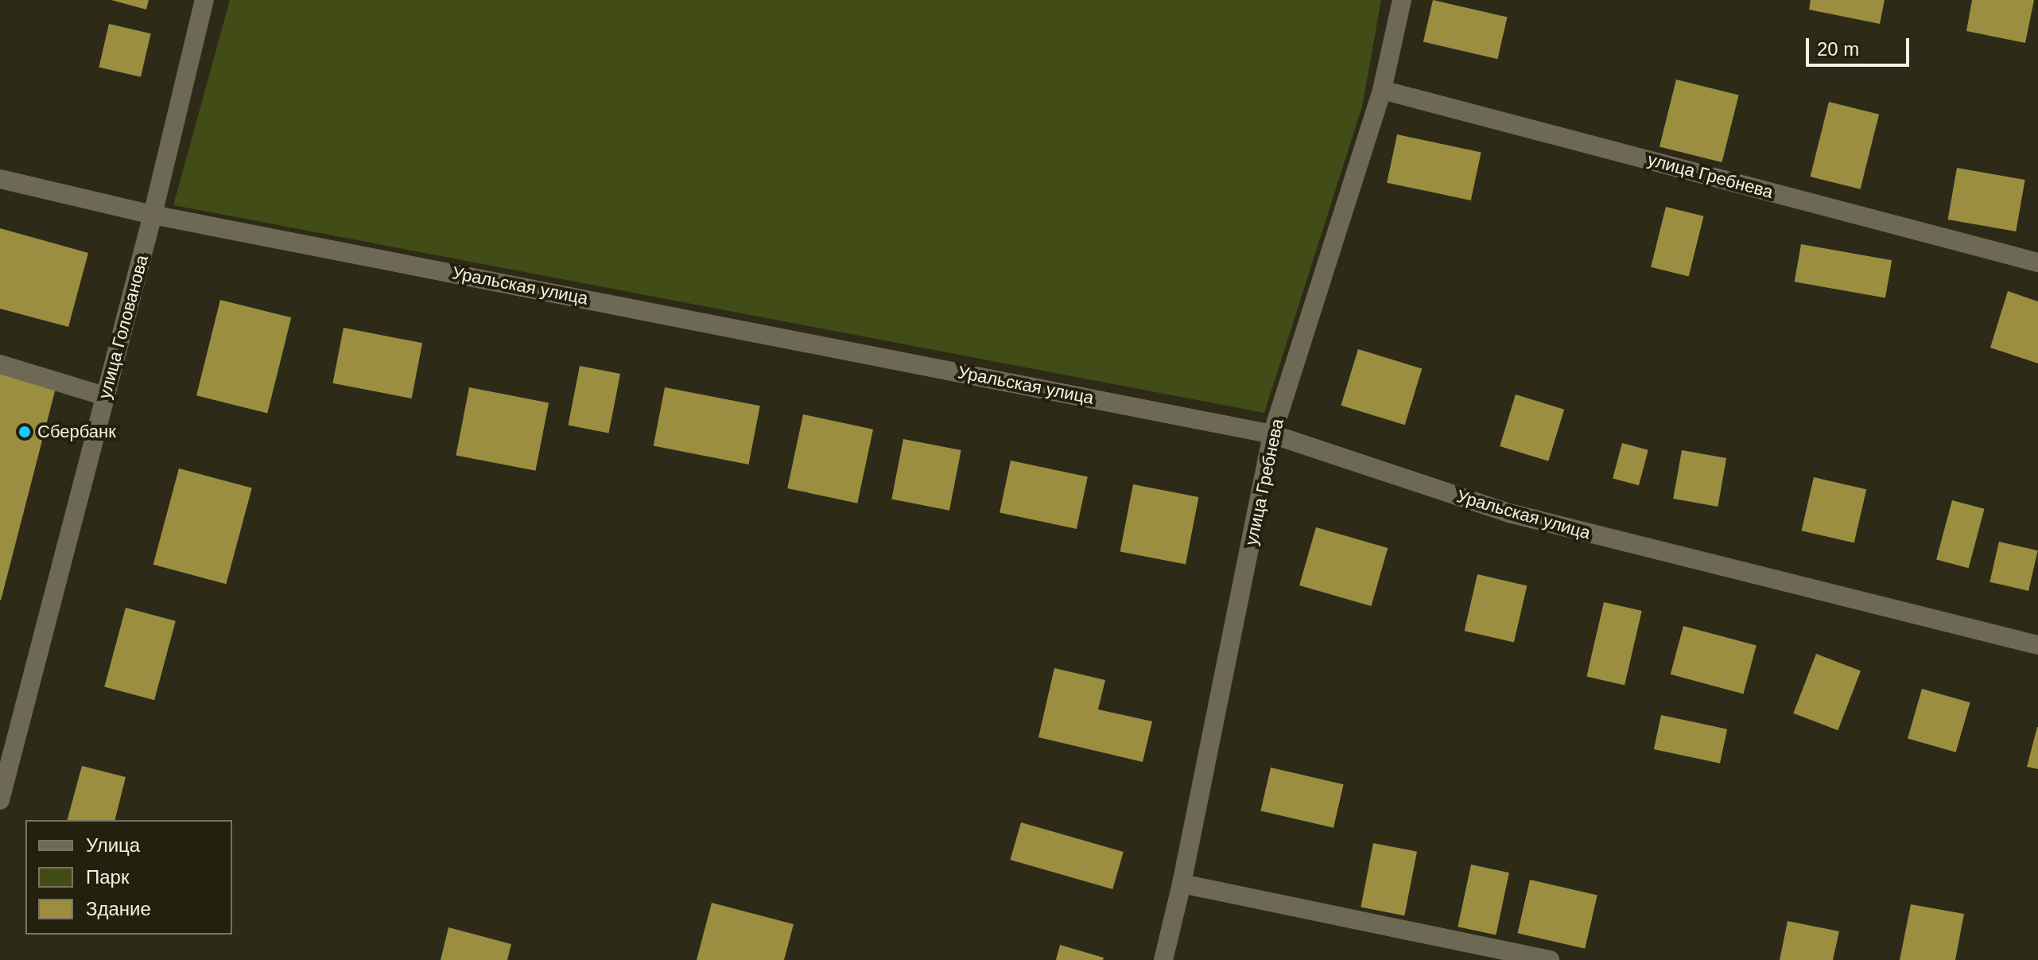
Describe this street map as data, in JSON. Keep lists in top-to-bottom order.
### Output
{
  "streets": {
    "street": ["улица Гребнева", "Уральская улица", "улица Голованова"]
  },
  "crossings": [
    ["улица Гребнева", "Уральская улица"],
    ["Уральская улица", "улица Голованова"]
  ],
  "places": ["Сбербанк"],
  "legend": ["Улица", "Парк", "Здание"],
  "scale_bar": "20 m"
}
